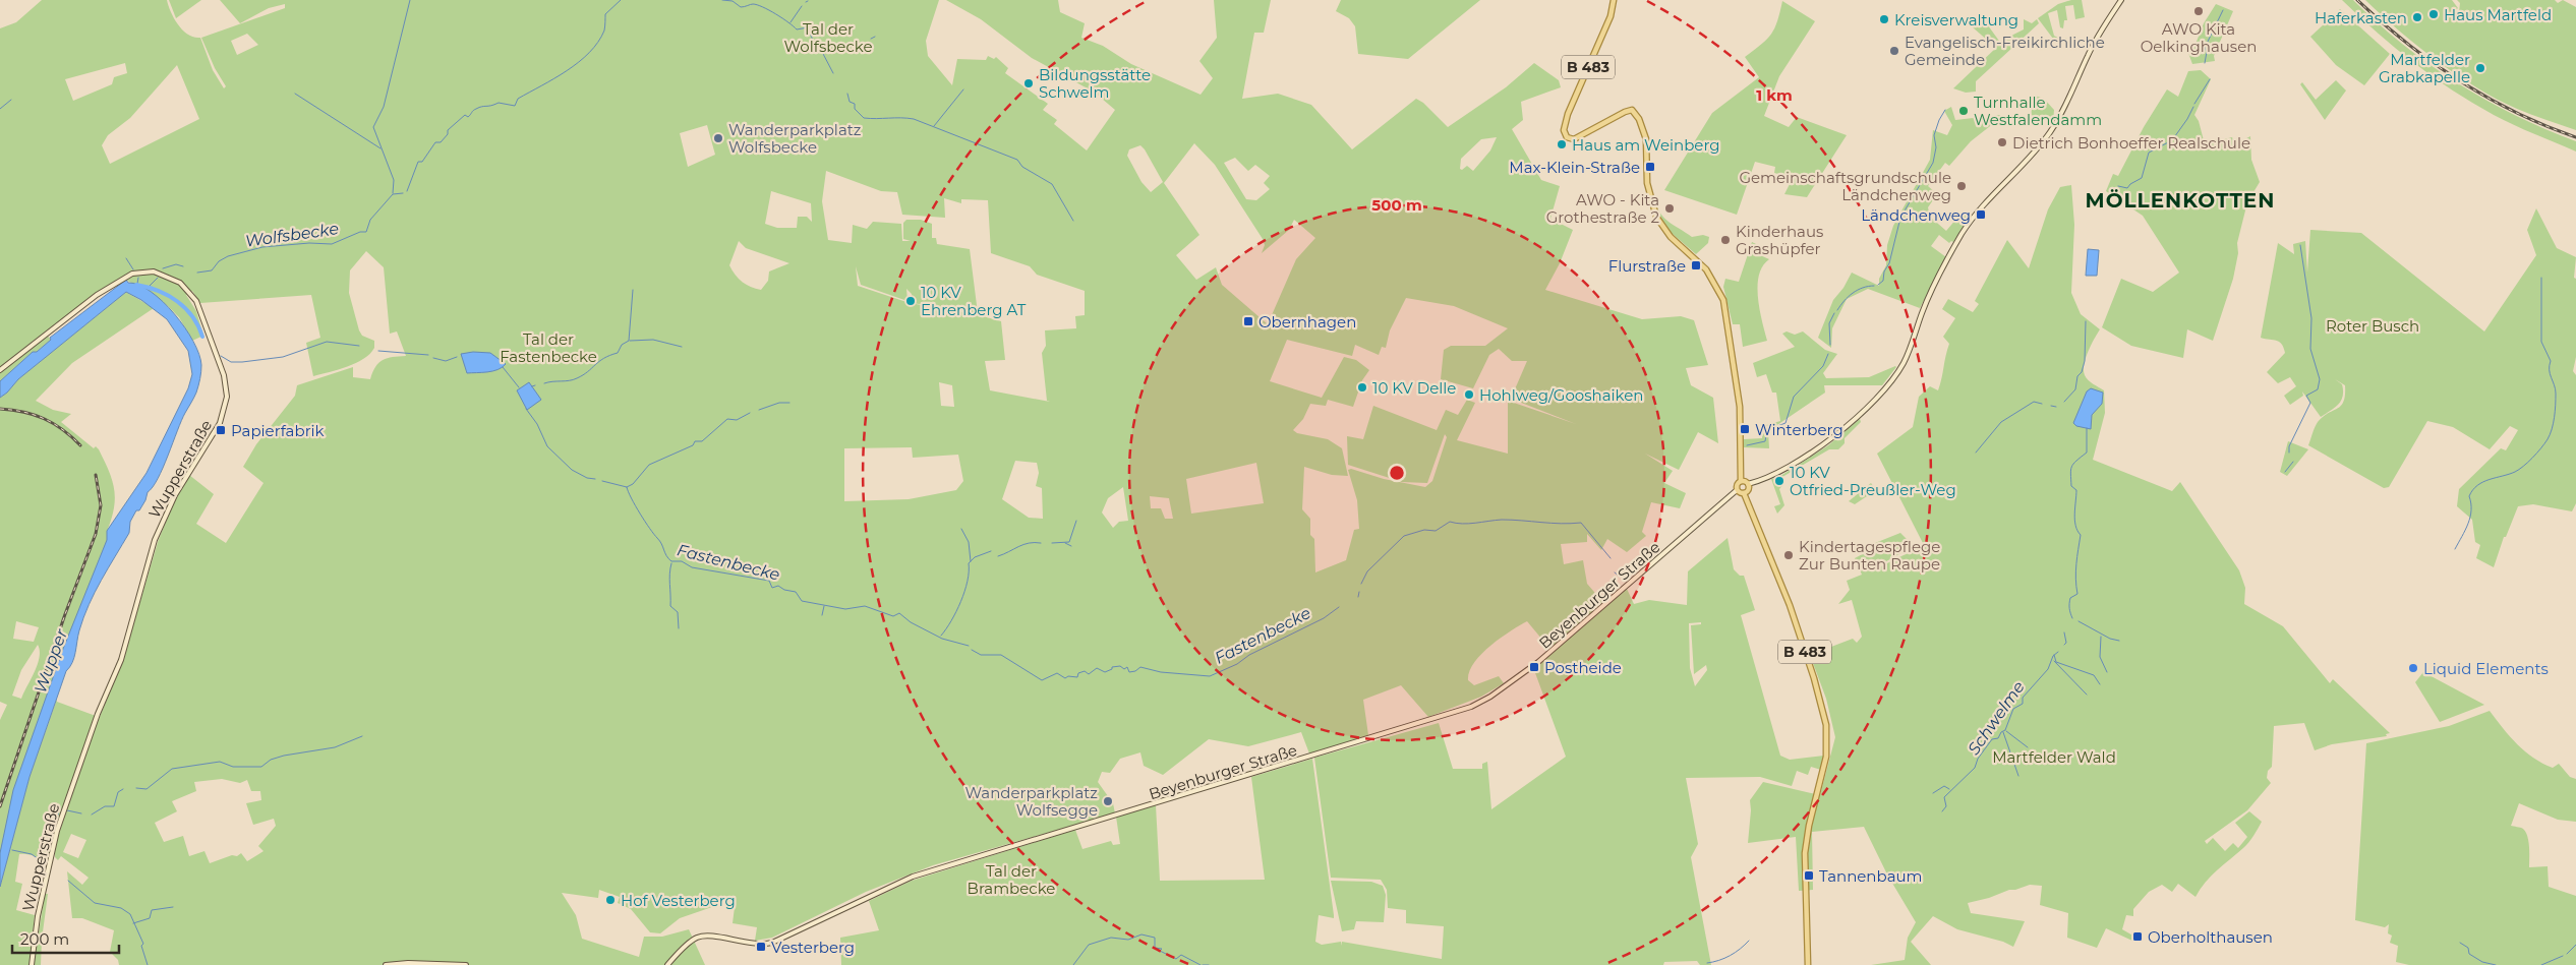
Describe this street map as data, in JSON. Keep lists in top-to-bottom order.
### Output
{
  "streets": {
    "main road": ["B 483", "Wupperstraße", "Beyenburger Straße"]
  },
  "crossings": [
    ["B 483", "Beyenburger Straße"]
  ],
  "districts": ["MÖLLENKOTTEN"],
  "water": [
    "Wolfsbecke",
    "Fastenbecke",
    "Wupper",
    "Schwelme"
  ],
  "parks": [
    "Tal der Wolfsbecke",
    "Roter Busch",
    "Tal der Fastenbecke",
    "Martfelder Wald",
    "Tal der Brambecke"
  ],
  "places": {
    "other": [
      "AWO Kita Oelkinghausen",
      "Haus Martfeld",
      "Haferkasten",
      "Kreisverwaltung",
      "Evangelisch-Freikirchliche Gemeinde",
      "Martfelder Grabkapelle",
      "Bildungsstätte Schwelm",
      "Turnhalle Westfalendamm",
      "Wanderparkplatz Wolfsbecke",
      "Dietrich Bonhoeffer Realschule",
      "Haus am Weinberg",
      "Gemeinschaftsgrundschule Ländchenweg",
      "AWO - Kita Grothestraße 2",
      "Kinderhaus Grashüpfer",
      "10 KV Ehrenberg AT",
      "10 KV Delle",
      "Hohlweg/Gooshaiken",
      "10 KV Otfried-Preußler-Weg",
      "Kindertagespflege Zur Bunten Raupe",
      "Liquid Elements",
      "Wanderparkplatz Wolfsegge",
      "Hof Vesterberg"
    ],
    "transit": [
      "Max-Klein-Straße",
      "Ländchenweg",
      "Flurstraße",
      "Obernhagen",
      "Winterberg",
      "Papierfabrik",
      "Postheide",
      "Tannenbaum",
      "Oberholthausen",
      "Vesterberg"
    ]
  },
  "scale_bar": "200 m",
  "rings": ["1 km", "500 m"]
}
